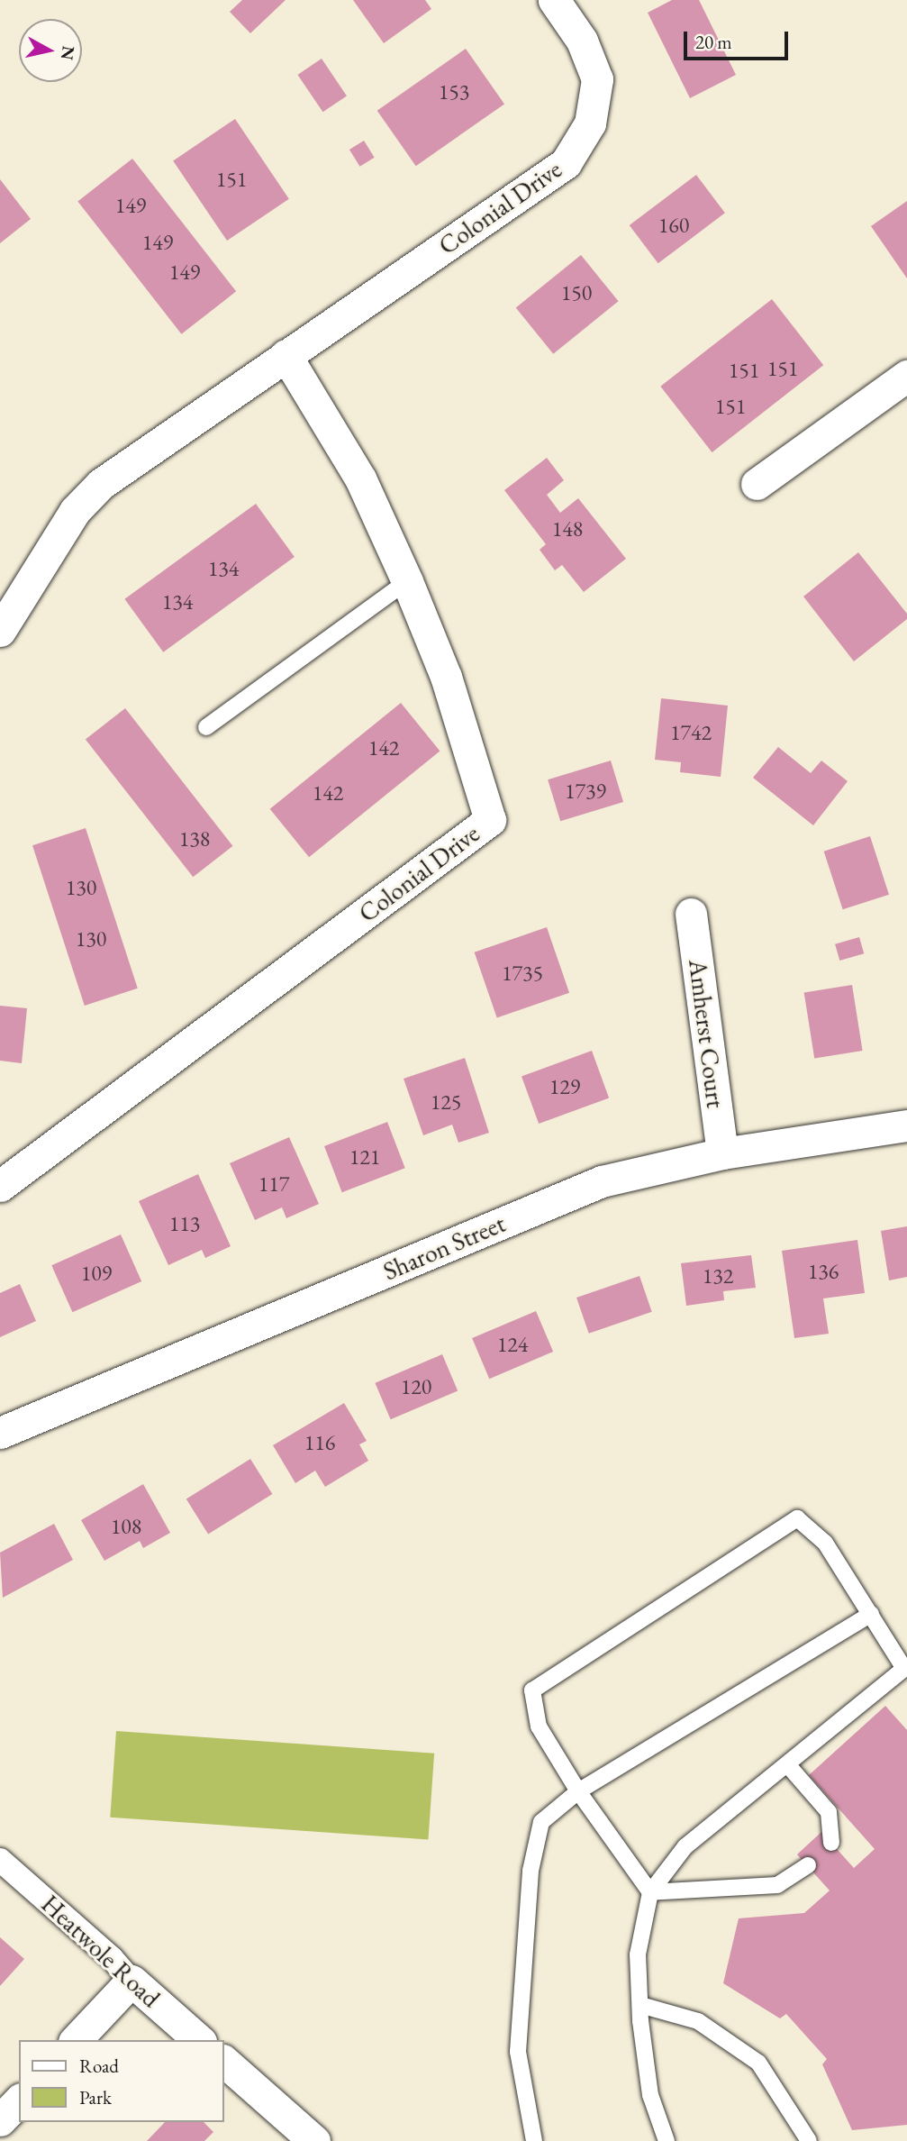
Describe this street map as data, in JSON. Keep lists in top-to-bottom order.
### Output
{
  "streets": {
    "street": [
      "Colonial Drive",
      "Amherst Court",
      "Sharon Street",
      "Heatwole Road"
    ]
  },
  "crossings": [
    ["Amherst Court", "Sharon Street"]
  ],
  "house_numbers": [
    "153",
    "151",
    "149",
    "160",
    "149",
    "149",
    "150",
    "151",
    "151",
    "151",
    "148",
    "134",
    "134",
    "1742",
    "142",
    "1739",
    "142",
    "138",
    "130",
    "130",
    "1735",
    "129",
    "125",
    "121",
    "117",
    "113",
    "136",
    "109",
    "132",
    "124",
    "120",
    "116",
    "108"
  ],
  "legend": ["Road", "Park"],
  "scale_bar": "20 m",
  "north": "right"
}
